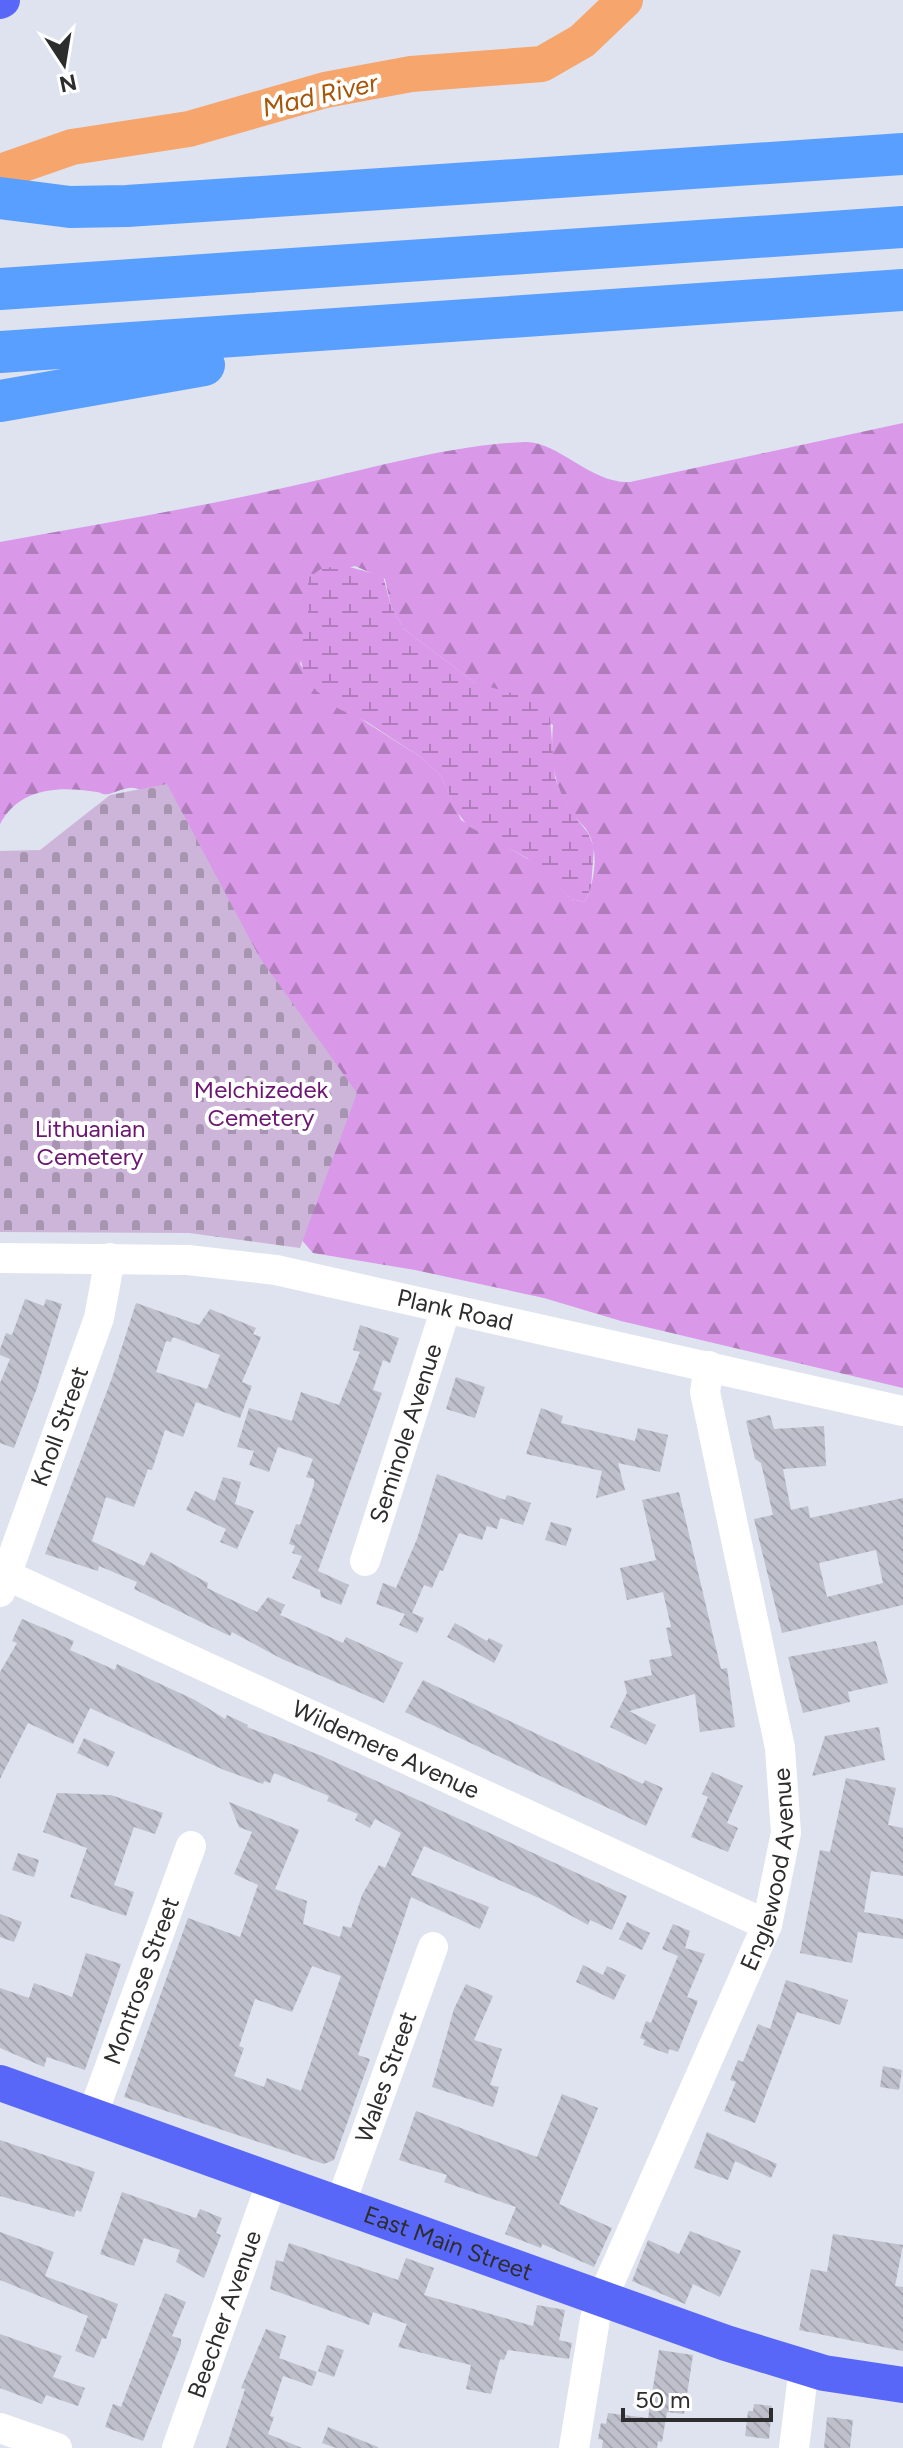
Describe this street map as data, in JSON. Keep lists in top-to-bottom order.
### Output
{
  "streets": {
    "main road": ["East Main Street"],
    "street": [
      "Plank Road",
      "Knoll Street",
      "Seminole Avenue",
      "Wildemere Avenue",
      "Englewood Avenue",
      "Montrose Street",
      "Wales Street",
      "Beecher Avenue"
    ]
  },
  "crossings": [
    ["Plank Road", "Knoll Street"],
    ["Plank Road", "Seminole Avenue"],
    ["Plank Road", "Englewood Avenue"],
    ["Knoll Street", "Wildemere Avenue"],
    ["Wildemere Avenue", "Englewood Avenue"],
    ["Englewood Avenue", "East Main Street"],
    ["Montrose Street", "East Main Street"],
    ["Wales Street", "East Main Street"],
    ["East Main Street", "Beecher Avenue"]
  ],
  "water": ["Mad River"],
  "parks": ["Melchizedek Cemetery", "Lithuanian Cemetery"],
  "scale_bar": "50 m",
  "north": "bottom"
}
